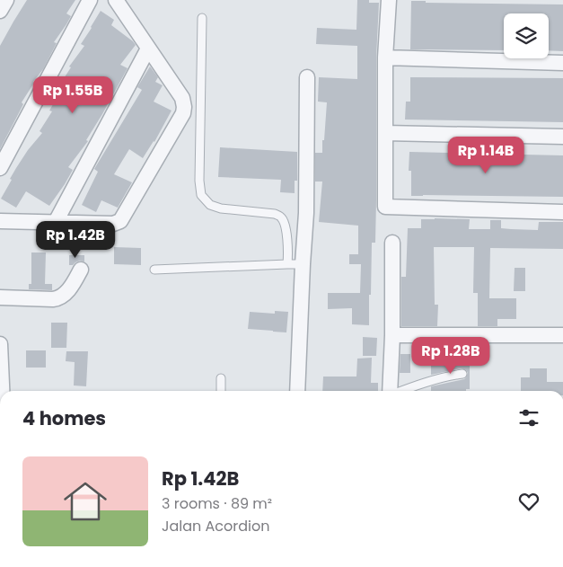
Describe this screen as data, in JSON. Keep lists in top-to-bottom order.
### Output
{
  "page": {
    "price": [
      "Rp 1.55B",
      "Rp 1.14B",
      "Rp 1.42B",
      "Rp 1.28B"
    ],
    "heading": "4 homes",
    "list": [
      {
        "name": "Rp 1.42B",
        "note": "3 rooms · 89 m² · Jalan Acordion"
      }
    ]
  }
}
